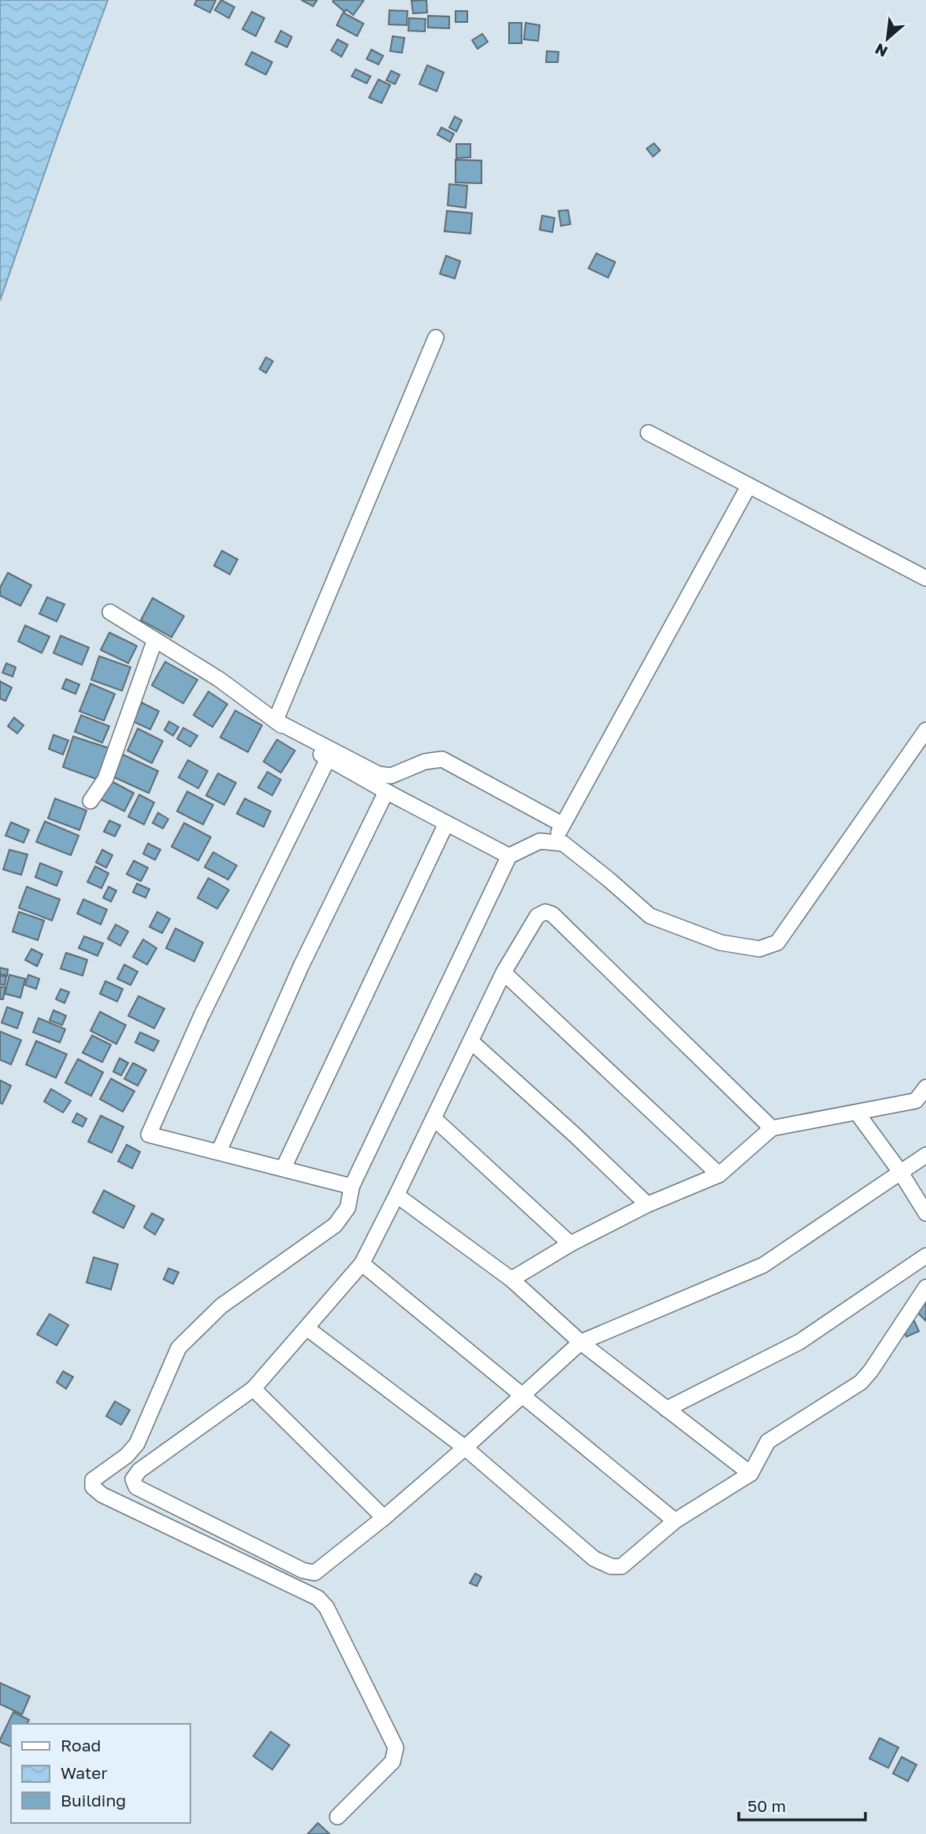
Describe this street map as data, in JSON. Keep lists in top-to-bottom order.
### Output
{
  "legend": ["Road", "Water", "Building"],
  "scale_bar": "50 m",
  "north": "bottom left"
}
